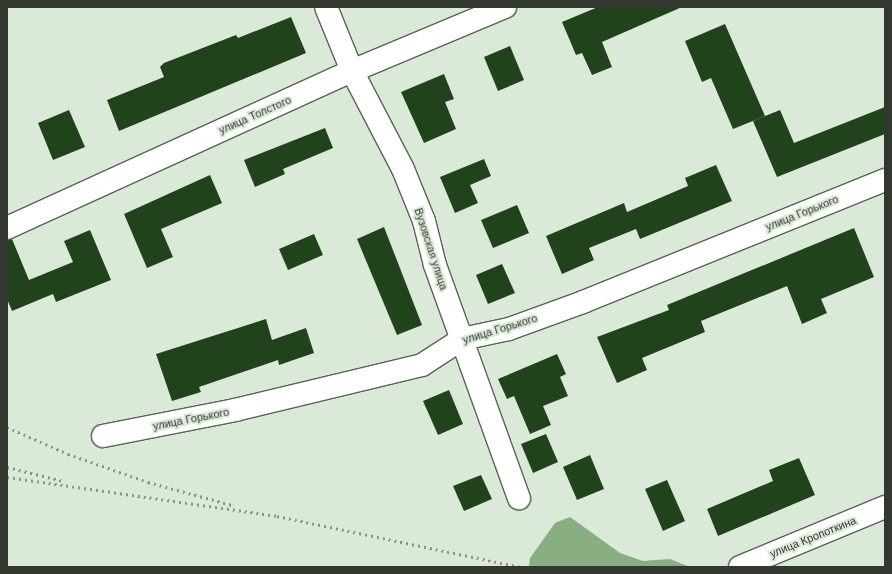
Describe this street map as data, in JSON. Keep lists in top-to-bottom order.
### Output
{
  "streets": {
    "street": [
      "улица Толстого",
      "улица Горького",
      "Вузовская улица",
      "улица Кропоткина"
    ]
  },
  "crossings": [
    ["улица Толстого", "Вузовская улица"],
    ["улица Горького", "Вузовская улица"]
  ]
}
